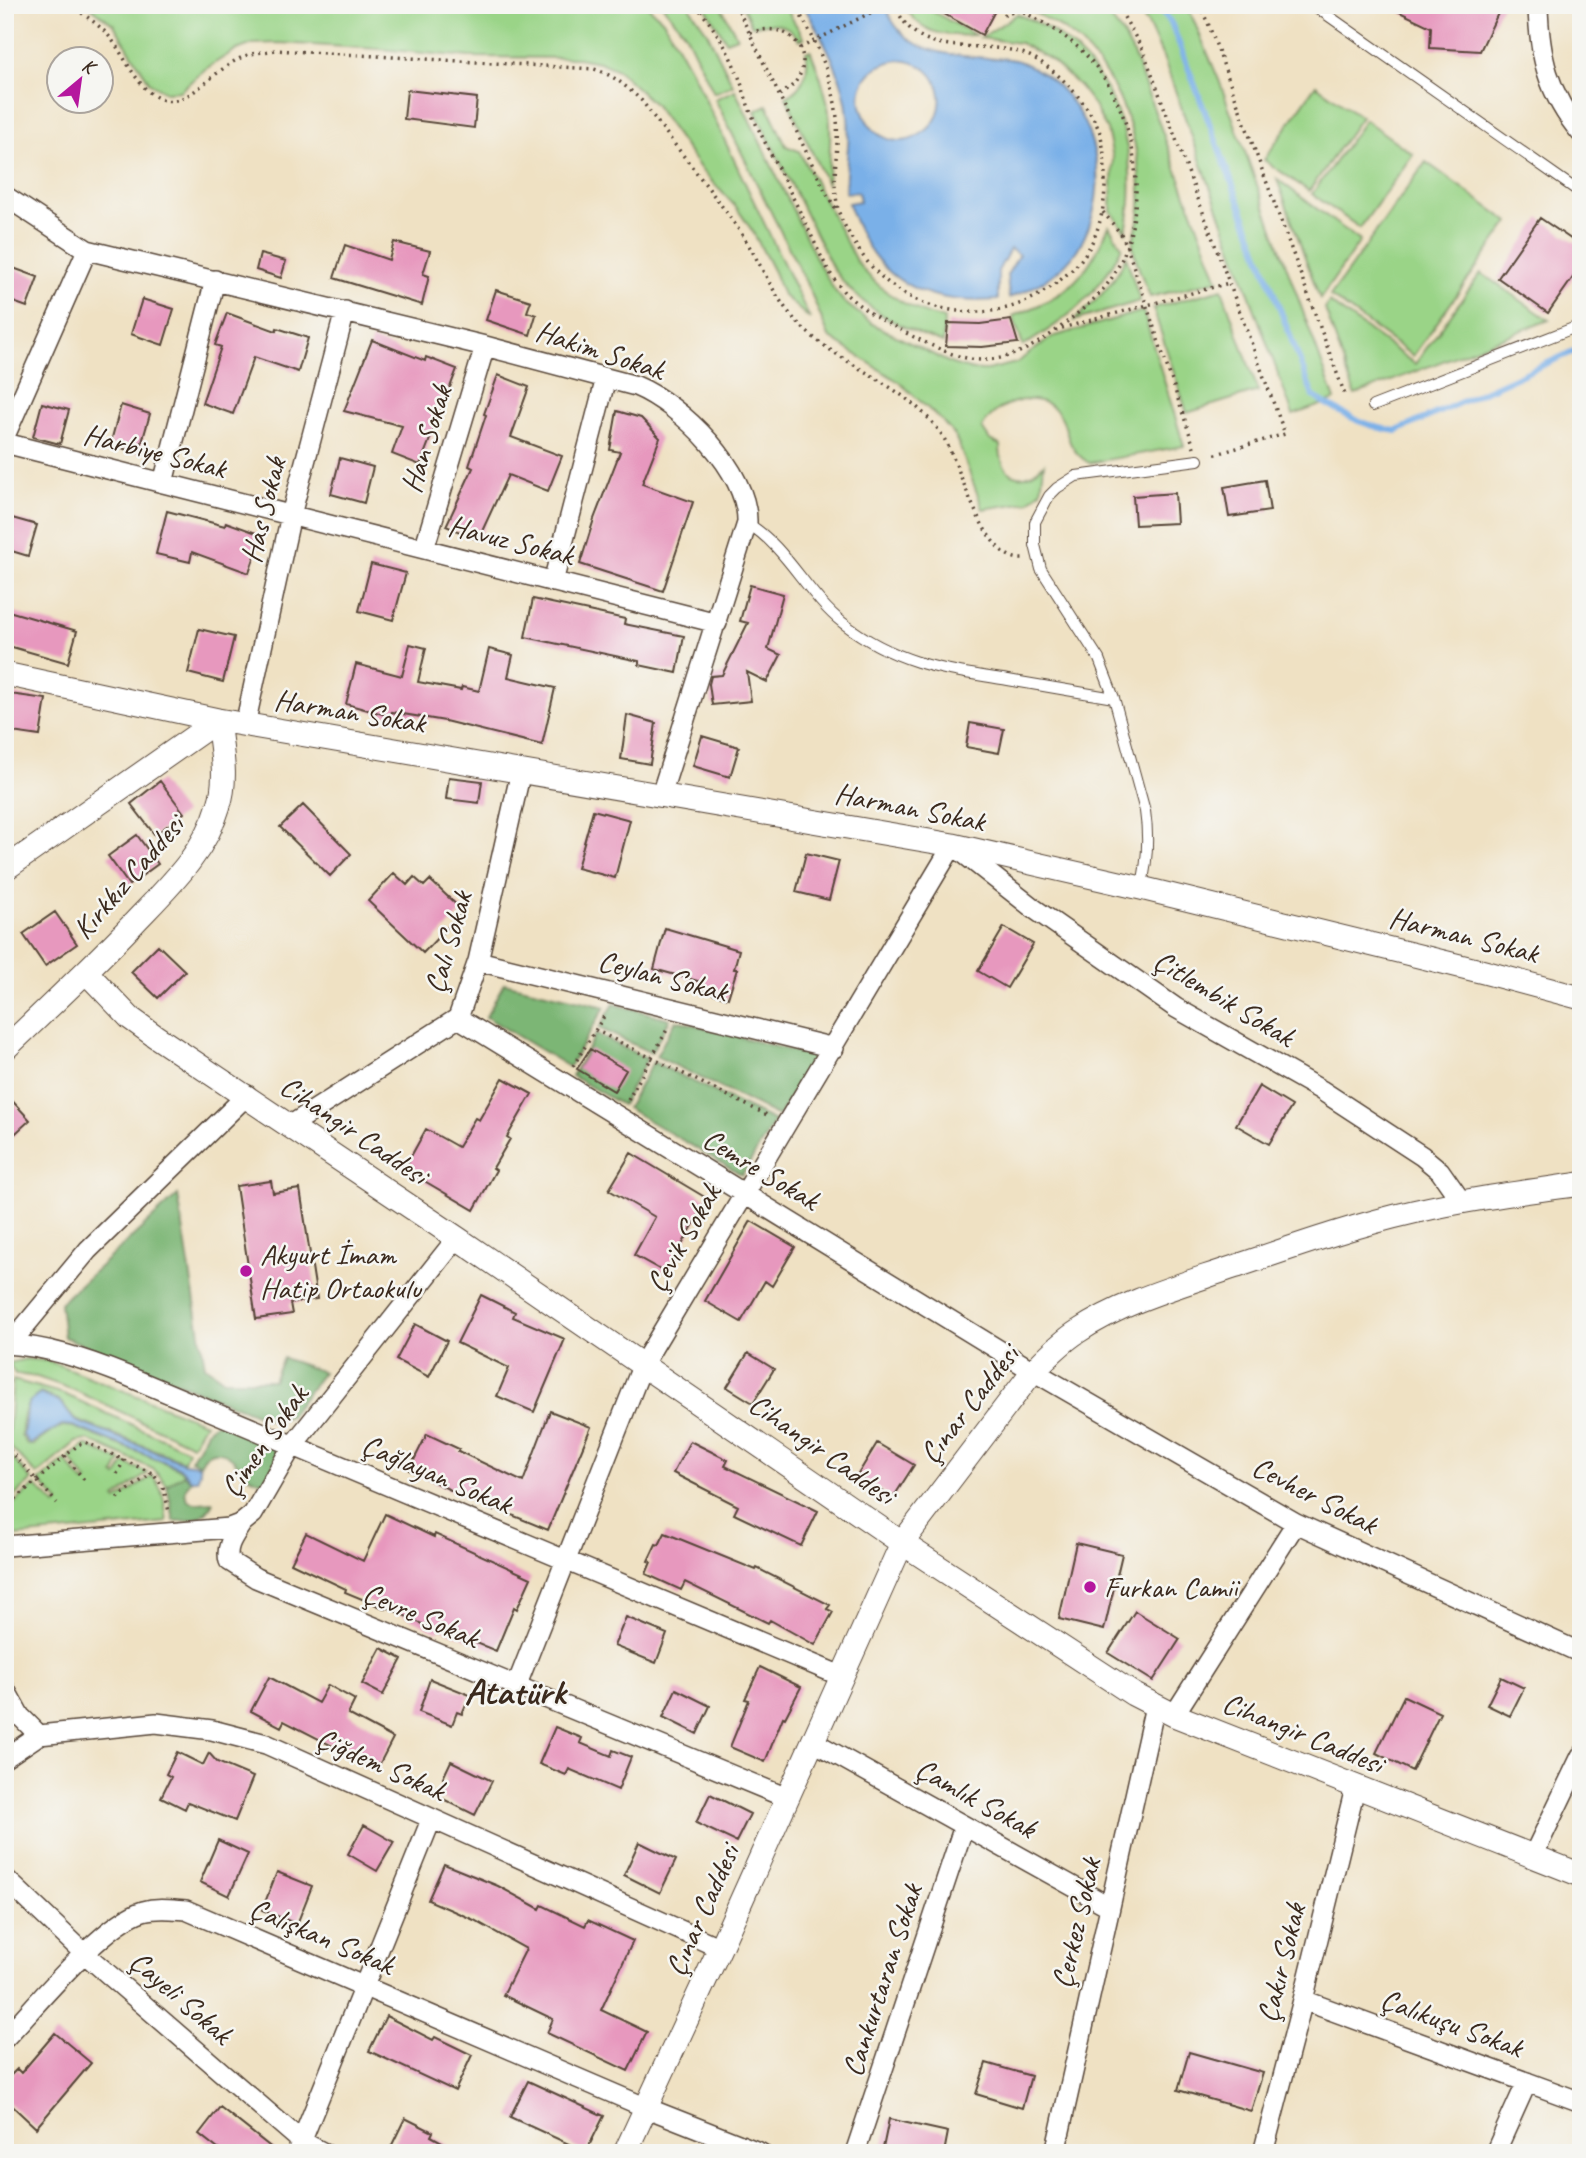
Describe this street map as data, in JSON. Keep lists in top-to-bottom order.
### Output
{
  "streets": {
    "street": [
      "Hakim Sokak",
      "Han Sokak",
      "Harbiye Sokak",
      "Has Sokak",
      "Havuz Sokak",
      "Harman Sokak",
      "Kırkkız Caddesi",
      "Çalı Sokak",
      "Ceylan Sokak",
      "Çitlembik Sokak",
      "Cihangir Caddesi",
      "Cemre Sokak",
      "Çevik Sokak",
      "Çınar Caddesi",
      "Çimen Sokak",
      "Çağlayan Sokak",
      "Cevher Sokak",
      "Çevre Sokak",
      "Çiğdem Sokak",
      "Çamlık Sokak",
      "Çerkez Sokak",
      "Çalışkan Sokak",
      "Çakır Sokak",
      "Cankurtaran Sokak",
      "Çayeli Sokak",
      "Çalıkuşu Sokak"
    ]
  },
  "crossings": [
    ["Hakim Sokak", "Han Sokak"],
    ["Hakim Sokak", "Has Sokak"],
    ["Hakim Sokak", "Havuz Sokak"],
    ["Hakim Sokak", "Harman Sokak"],
    ["Han Sokak", "Havuz Sokak"],
    ["Harbiye Sokak", "Has Sokak"],
    ["Harbiye Sokak", "Havuz Sokak"],
    ["Has Sokak", "Havuz Sokak"],
    ["Has Sokak", "Harman Sokak"],
    ["Harman Sokak", "Kırkkız Caddesi"],
    ["Harman Sokak", "Çalı Sokak"],
    ["Harman Sokak", "Çitlembik Sokak"],
    ["Harman Sokak", "Çevik Sokak"],
    ["Kırkkız Caddesi", "Cihangir Caddesi"],
    ["Çalı Sokak", "Ceylan Sokak"],
    ["Çalı Sokak", "Cihangir Caddesi"],
    ["Çalı Sokak", "Cemre Sokak"],
    ["Ceylan Sokak", "Çevik Sokak"],
    ["Çitlembik Sokak", "Çevik Sokak"],
    ["Çitlembik Sokak", "Çınar Caddesi"],
    ["Cihangir Caddesi", "Çevik Sokak"],
    ["Cihangir Caddesi", "Çınar Caddesi"],
    ["Cihangir Caddesi", "Çimen Sokak"],
    ["Cihangir Caddesi", "Çerkez Sokak"],
    ["Cihangir Caddesi", "Çakır Sokak"],
    ["Cemre Sokak", "Çevik Sokak"],
    ["Cemre Sokak", "Çınar Caddesi"],
    ["Cemre Sokak", "Cevher Sokak"],
    ["Çevik Sokak", "Çağlayan Sokak"],
    ["Çevik Sokak", "Çevre Sokak"],
    ["Çınar Caddesi", "Çağlayan Sokak"],
    ["Çınar Caddesi", "Cevher Sokak"],
    ["Çınar Caddesi", "Çevre Sokak"],
    ["Çınar Caddesi", "Çiğdem Sokak"],
    ["Çınar Caddesi", "Çamlık Sokak"],
    ["Çınar Caddesi", "Çalışkan Sokak"],
    ["Çimen Sokak", "Çağlayan Sokak"],
    ["Çimen Sokak", "Çevre Sokak"],
    ["Cevher Sokak", "Çerkez Sokak"],
    ["Çamlık Sokak", "Çerkez Sokak"],
    ["Çamlık Sokak", "Cankurtaran Sokak"],
    ["Çalışkan Sokak", "Çayeli Sokak"],
    ["Çakır Sokak", "Çalıkuşu Sokak"]
  ],
  "districts": ["Atatürk"],
  "places": ["Akyurt İmam Hatip Ortaokulu", "Furkan Camii"],
  "north": "top right"
}
